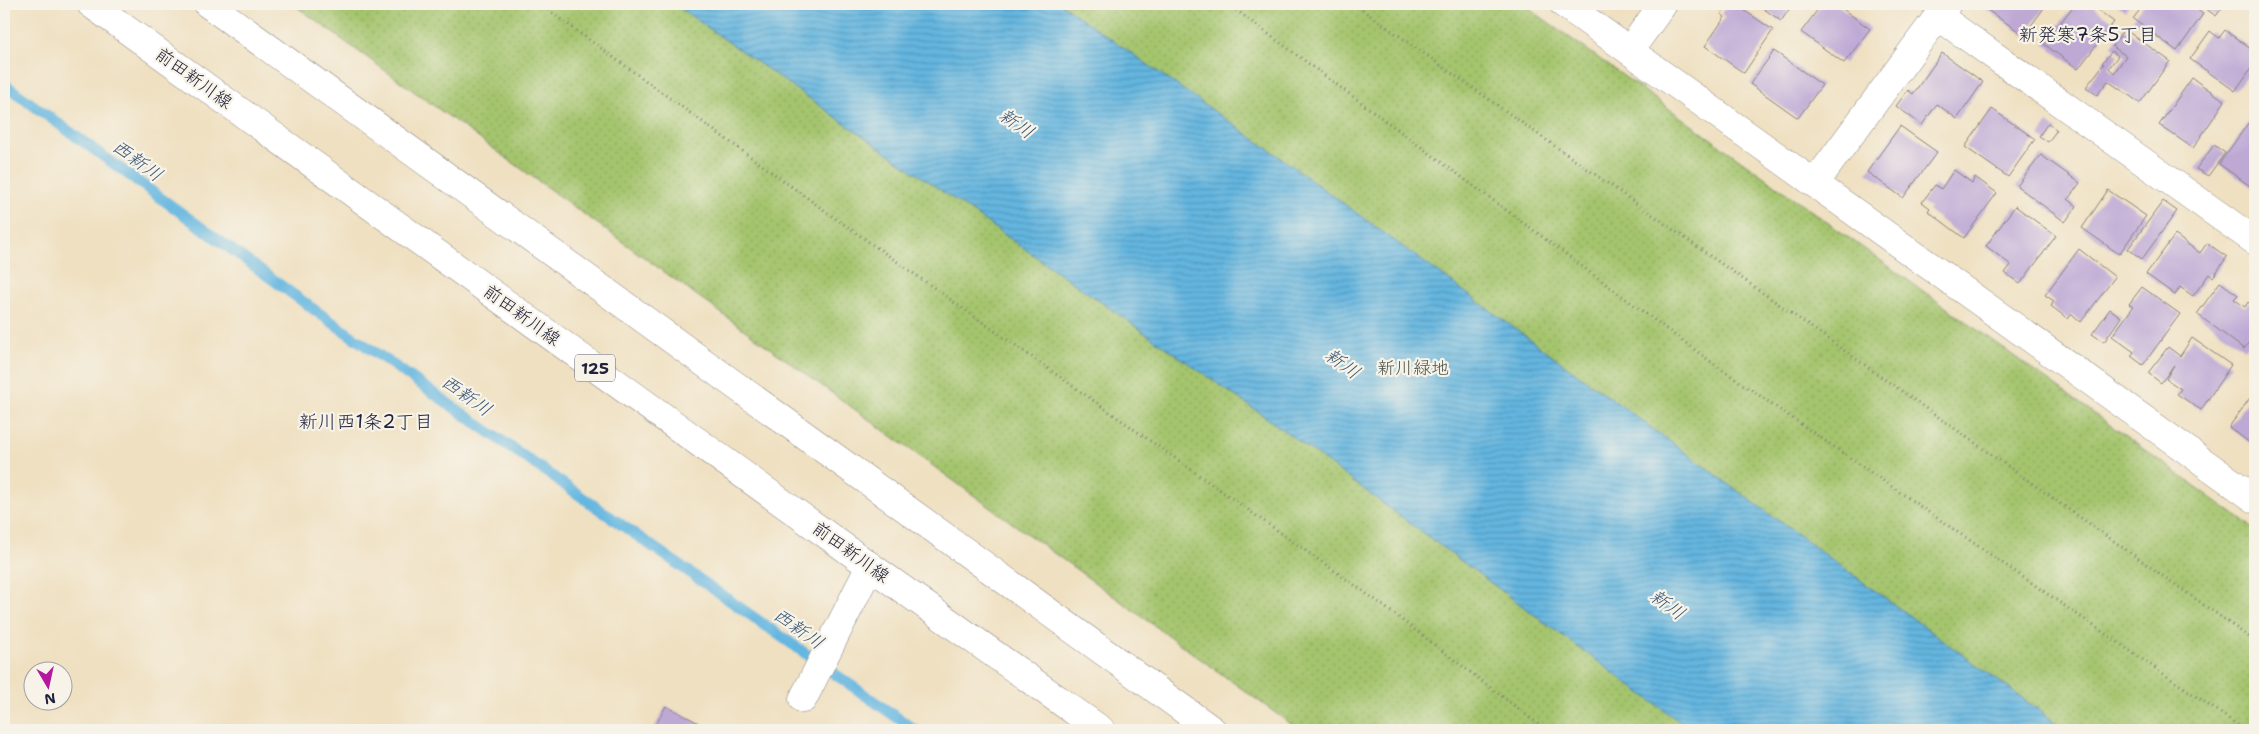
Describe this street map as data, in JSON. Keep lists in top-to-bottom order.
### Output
{
  "streets": {
    "main road": ["前田新川線", "125"]
  },
  "districts": ["新発寒7条5丁目", "新川西1条2丁目"],
  "water": ["新川", "西新川"],
  "parks": ["新川緑地"],
  "north": "bottom"
}
